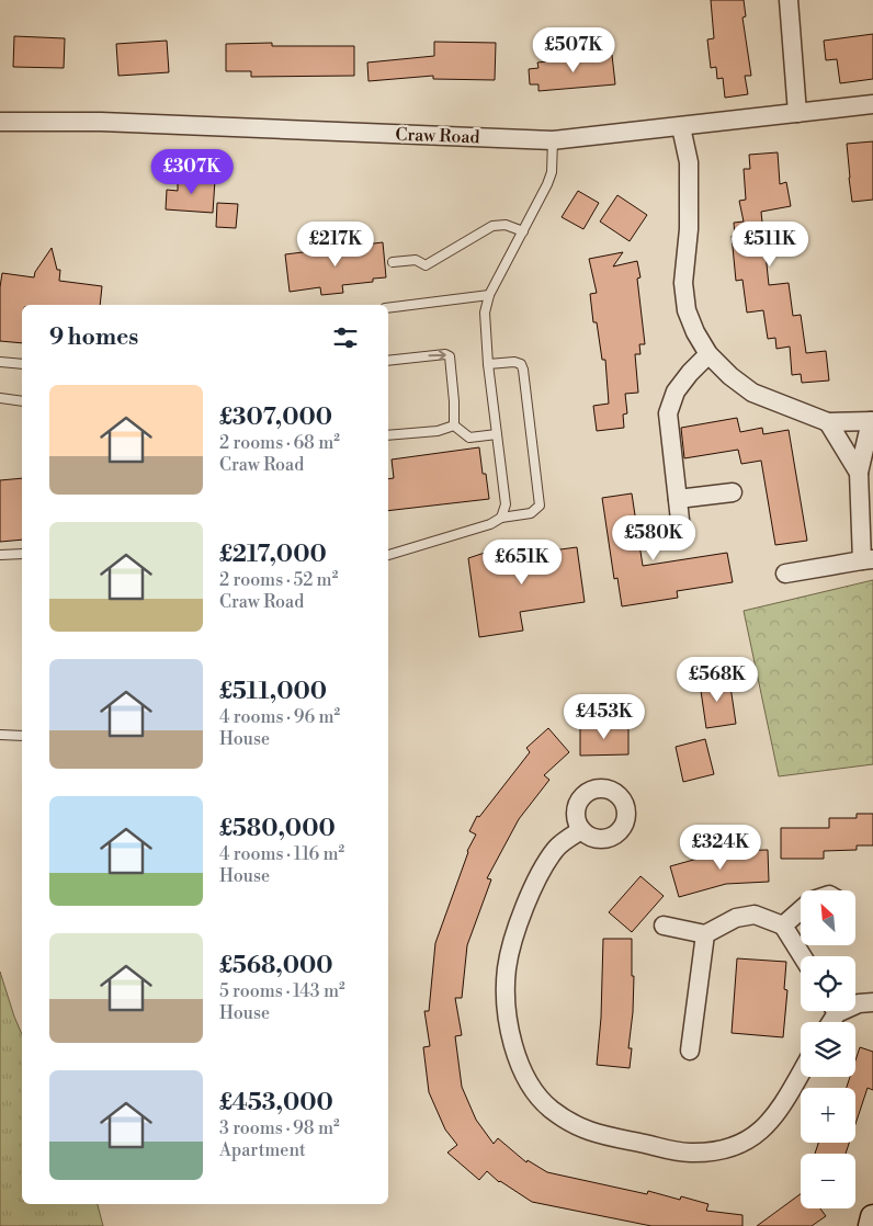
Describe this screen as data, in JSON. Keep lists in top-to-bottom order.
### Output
{
  "streets": {
    "street": ["Craw Road"]
  },
  "north": "top left",
  "page": {
    "price": [
      "£507K",
      "£307K",
      "£217K",
      "£511K",
      "£580K",
      "£651K",
      "£568K",
      "£453K",
      "£324K"
    ],
    "heading": "9 homes",
    "list": [
      {
        "name": "£307,000",
        "note": "2 rooms · 68 m² · Craw Road"
      },
      {
        "name": "£217,000",
        "note": "2 rooms · 52 m² · Craw Road"
      },
      {
        "name": "£511,000",
        "note": "4 rooms · 96 m² · House"
      },
      {
        "name": "£580,000",
        "note": "4 rooms · 116 m² · House"
      },
      {
        "name": "£568,000",
        "note": "5 rooms · 143 m² · House"
      },
      {
        "name": "£453,000",
        "note": "3 rooms · 98 m² · Apartment"
      }
    ],
    "map_buttons": ["+", "−"]
  }
}
